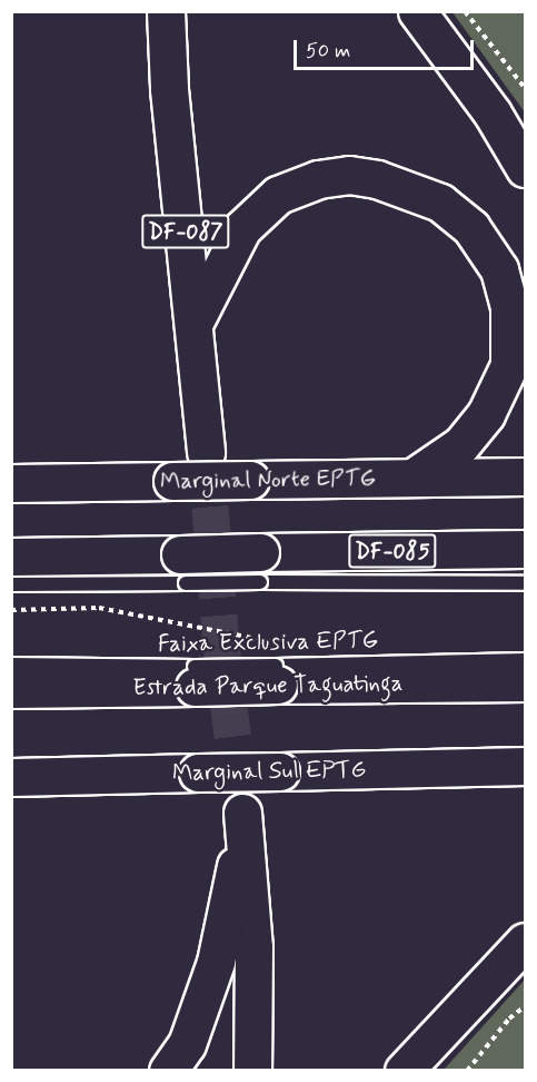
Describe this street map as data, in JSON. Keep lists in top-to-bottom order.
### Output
{
  "streets": {
    "main road": [
      "DF-087",
      "Marginal Norte EPTG",
      "DF-085",
      "Estrada Parque Taguatinga",
      "Marginal Sul EPTG"
    ],
    "lane": ["Faixa Exclusiva EPTG"]
  },
  "crossings": [
    ["Faixa Exclusiva EPTG", "Estrada Parque Taguatinga"]
  ],
  "scale_bar": "50 m"
}
